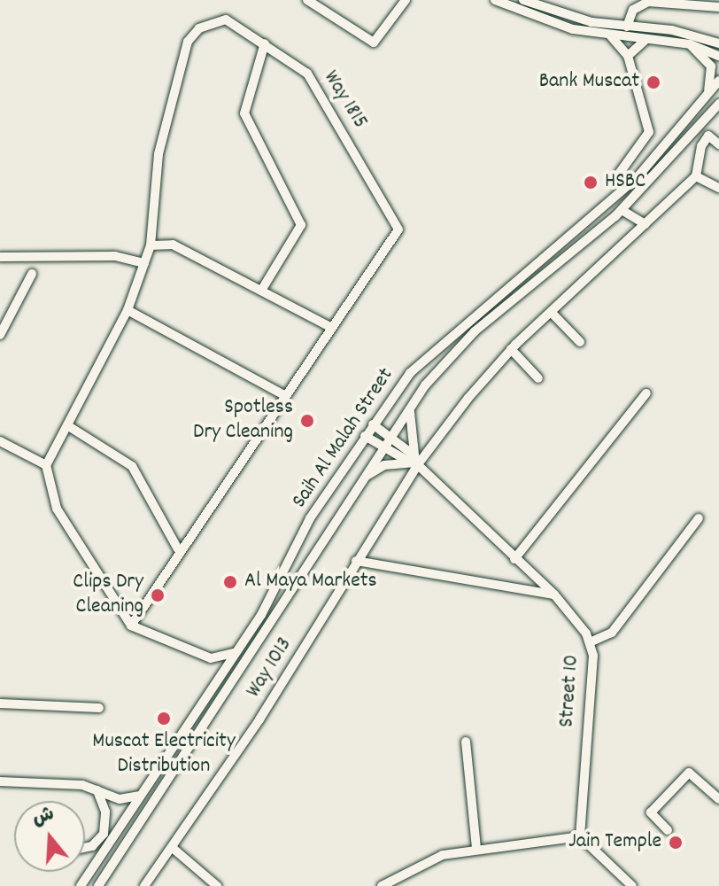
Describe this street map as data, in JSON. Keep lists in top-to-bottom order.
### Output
{
  "streets": {
    "street": [
      "Way 1815",
      "Saih Al Malah Street",
      "Way 1013",
      "Street 10"
    ]
  },
  "crossings": [
    ["Way 1013", "Street 10"]
  ],
  "places": [
    "Bank Muscat",
    "HSBC",
    "Spotless Dry Cleaning",
    "Al Maya Markets",
    "Clips Dry Cleaning",
    "Muscat Electricity Distribution",
    "Jain Temple"
  ],
  "north": "top"
}
